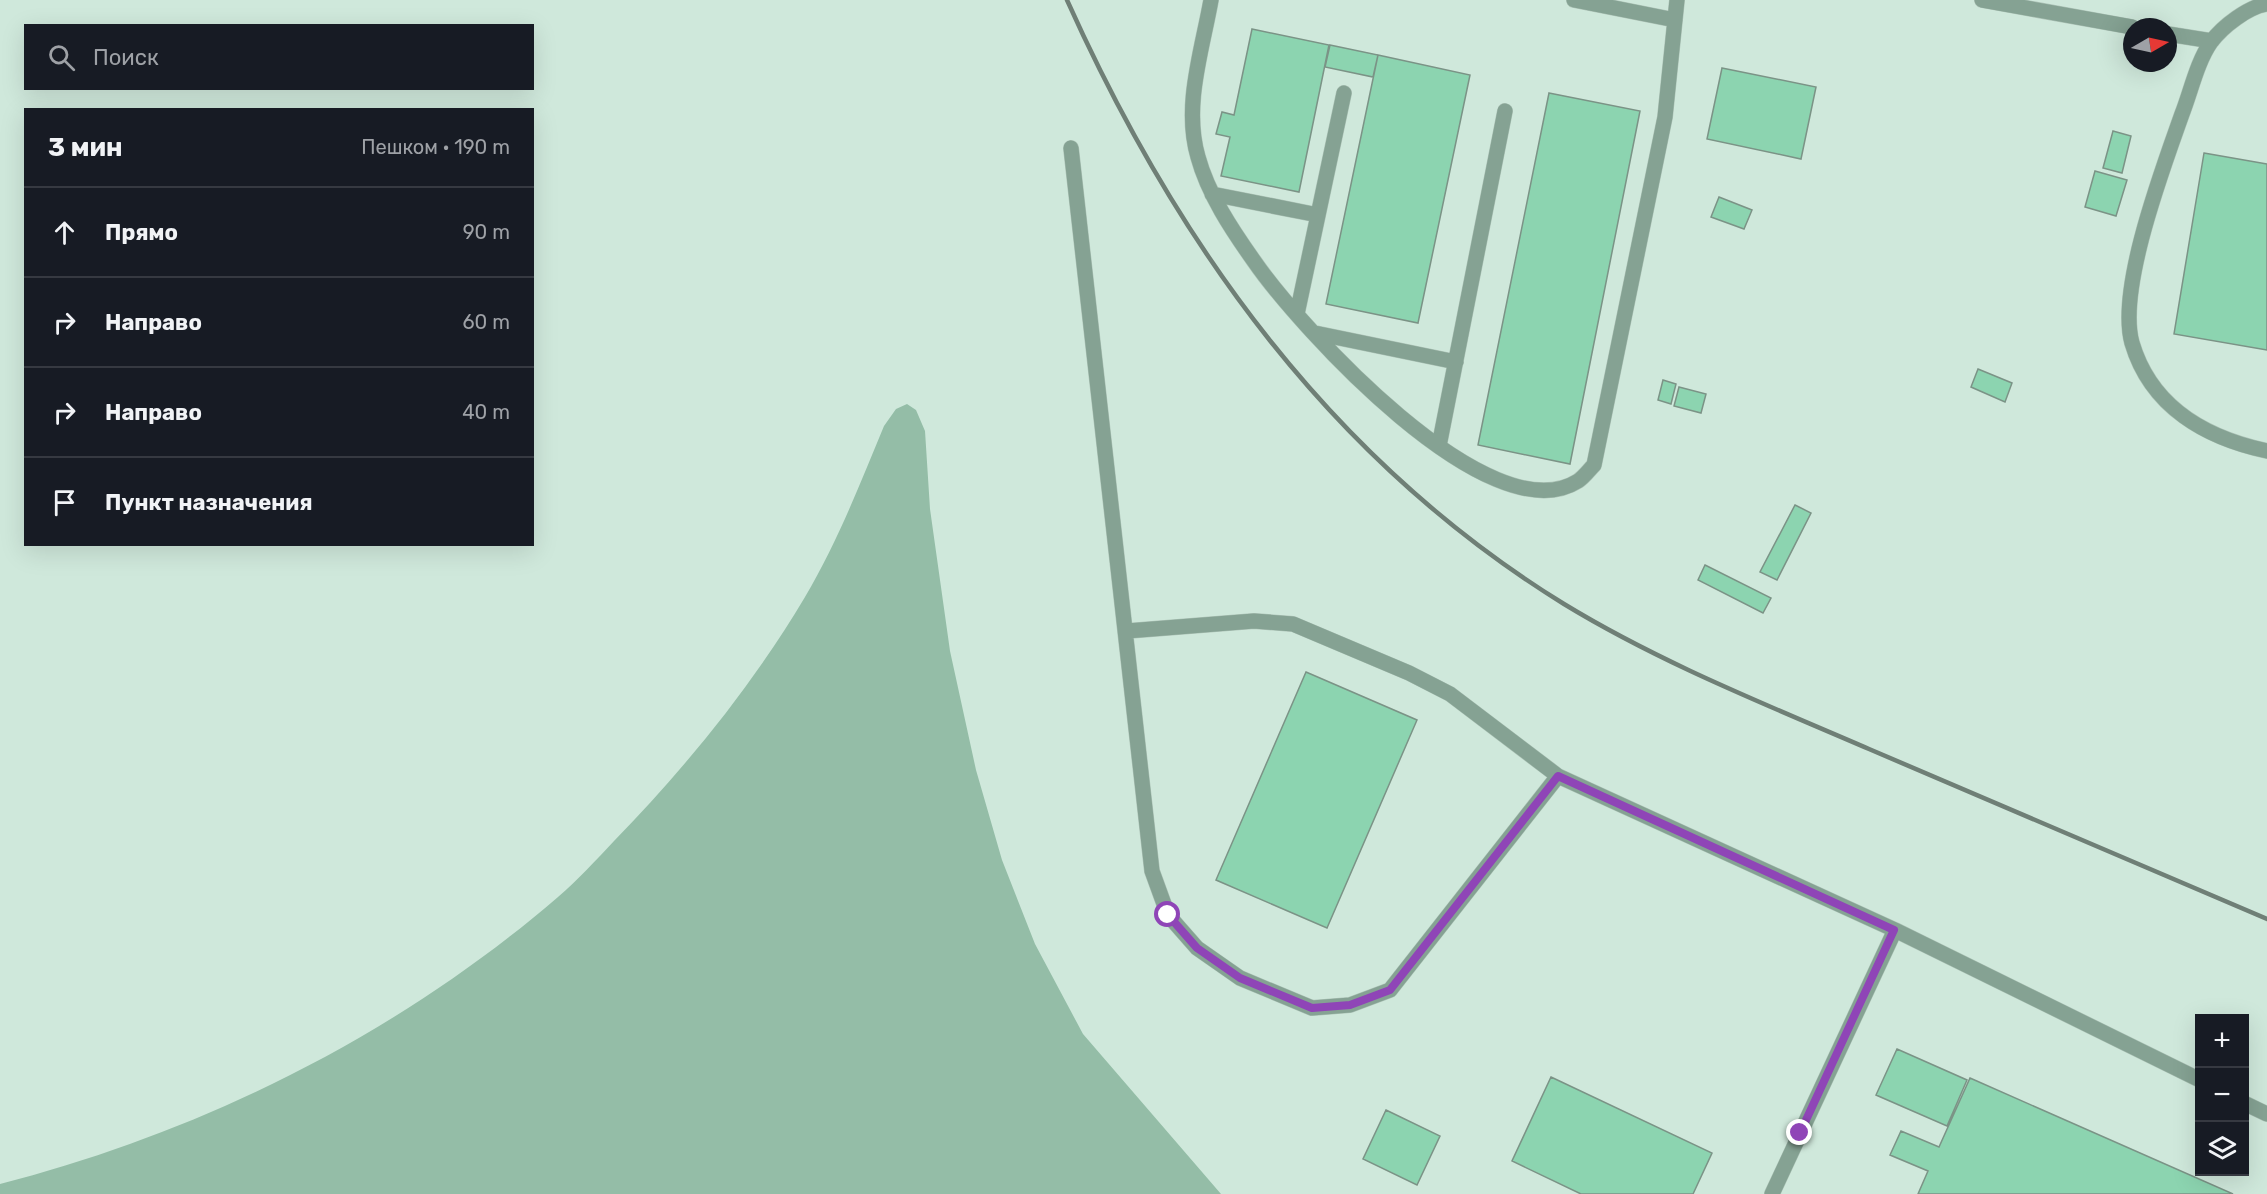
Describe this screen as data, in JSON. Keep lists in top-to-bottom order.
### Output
{
  "north": "right",
  "page": {
    "search": "Поиск",
    "heading": ["3 мин", "Пешком · 190 m"],
    "list": [
      ["Прямо", "90 m"],
      ["Направо", "60 m"],
      ["Направо", "40 m"],
      "Пункт назначения"
    ],
    "map_buttons": ["+", "−"]
  }
}
